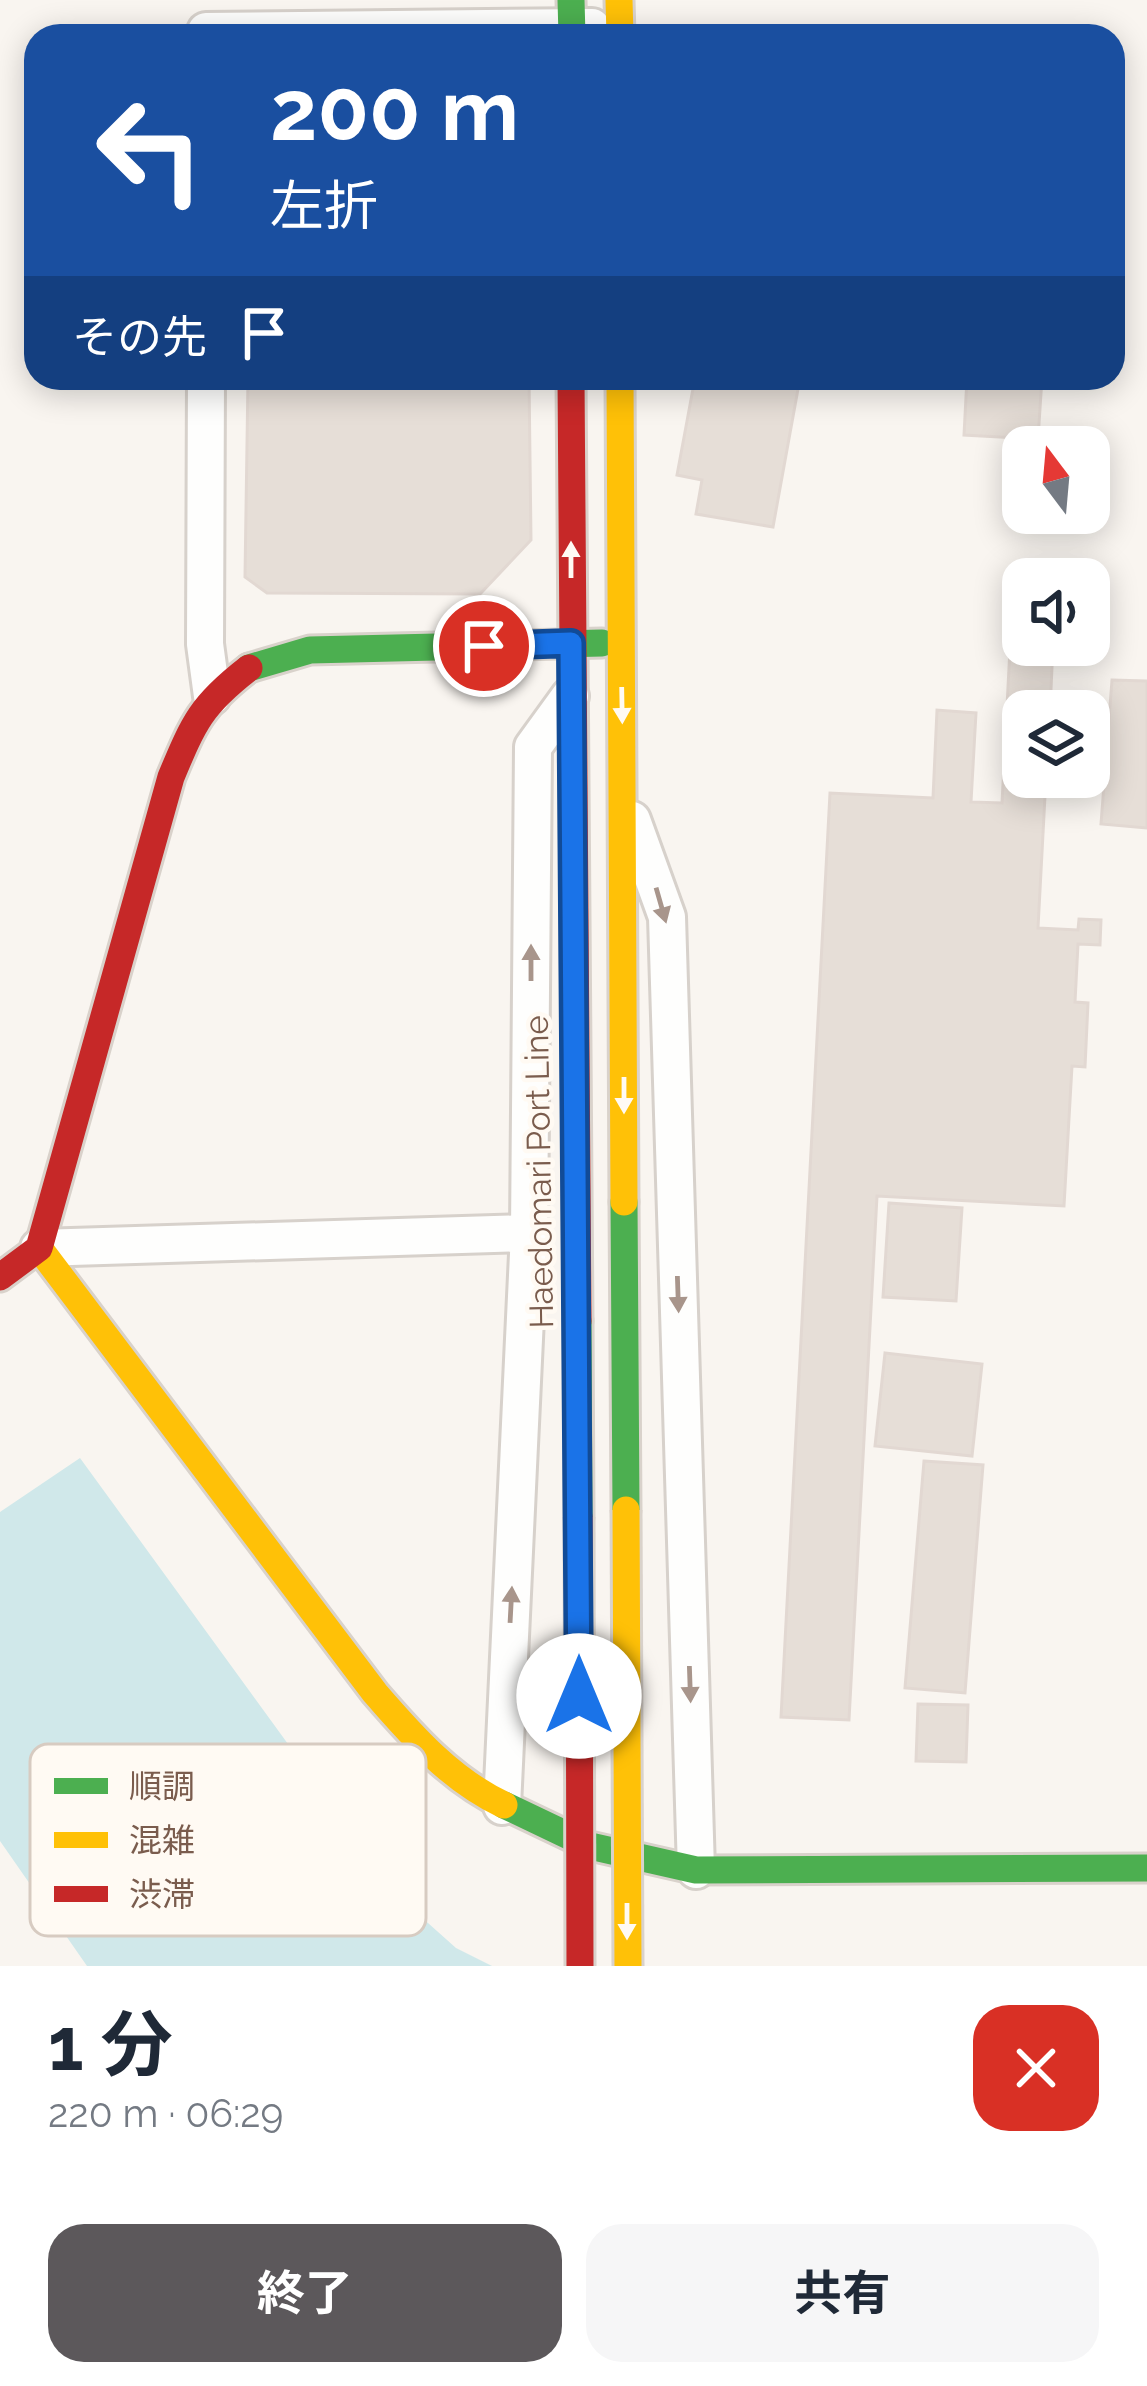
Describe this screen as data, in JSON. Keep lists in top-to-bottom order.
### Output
{
  "streets": {
    "main road": ["Haedomari Port Line"]
  },
  "legend": ["順調", "混雑", "渋滞"],
  "north": "top",
  "page": {
    "turn": ["200 m", "左折"],
    "then": "その先",
    "heading": ["1 分", "220 m · 06:29"],
    "buttons": ["終了", "共有"]
  }
}
